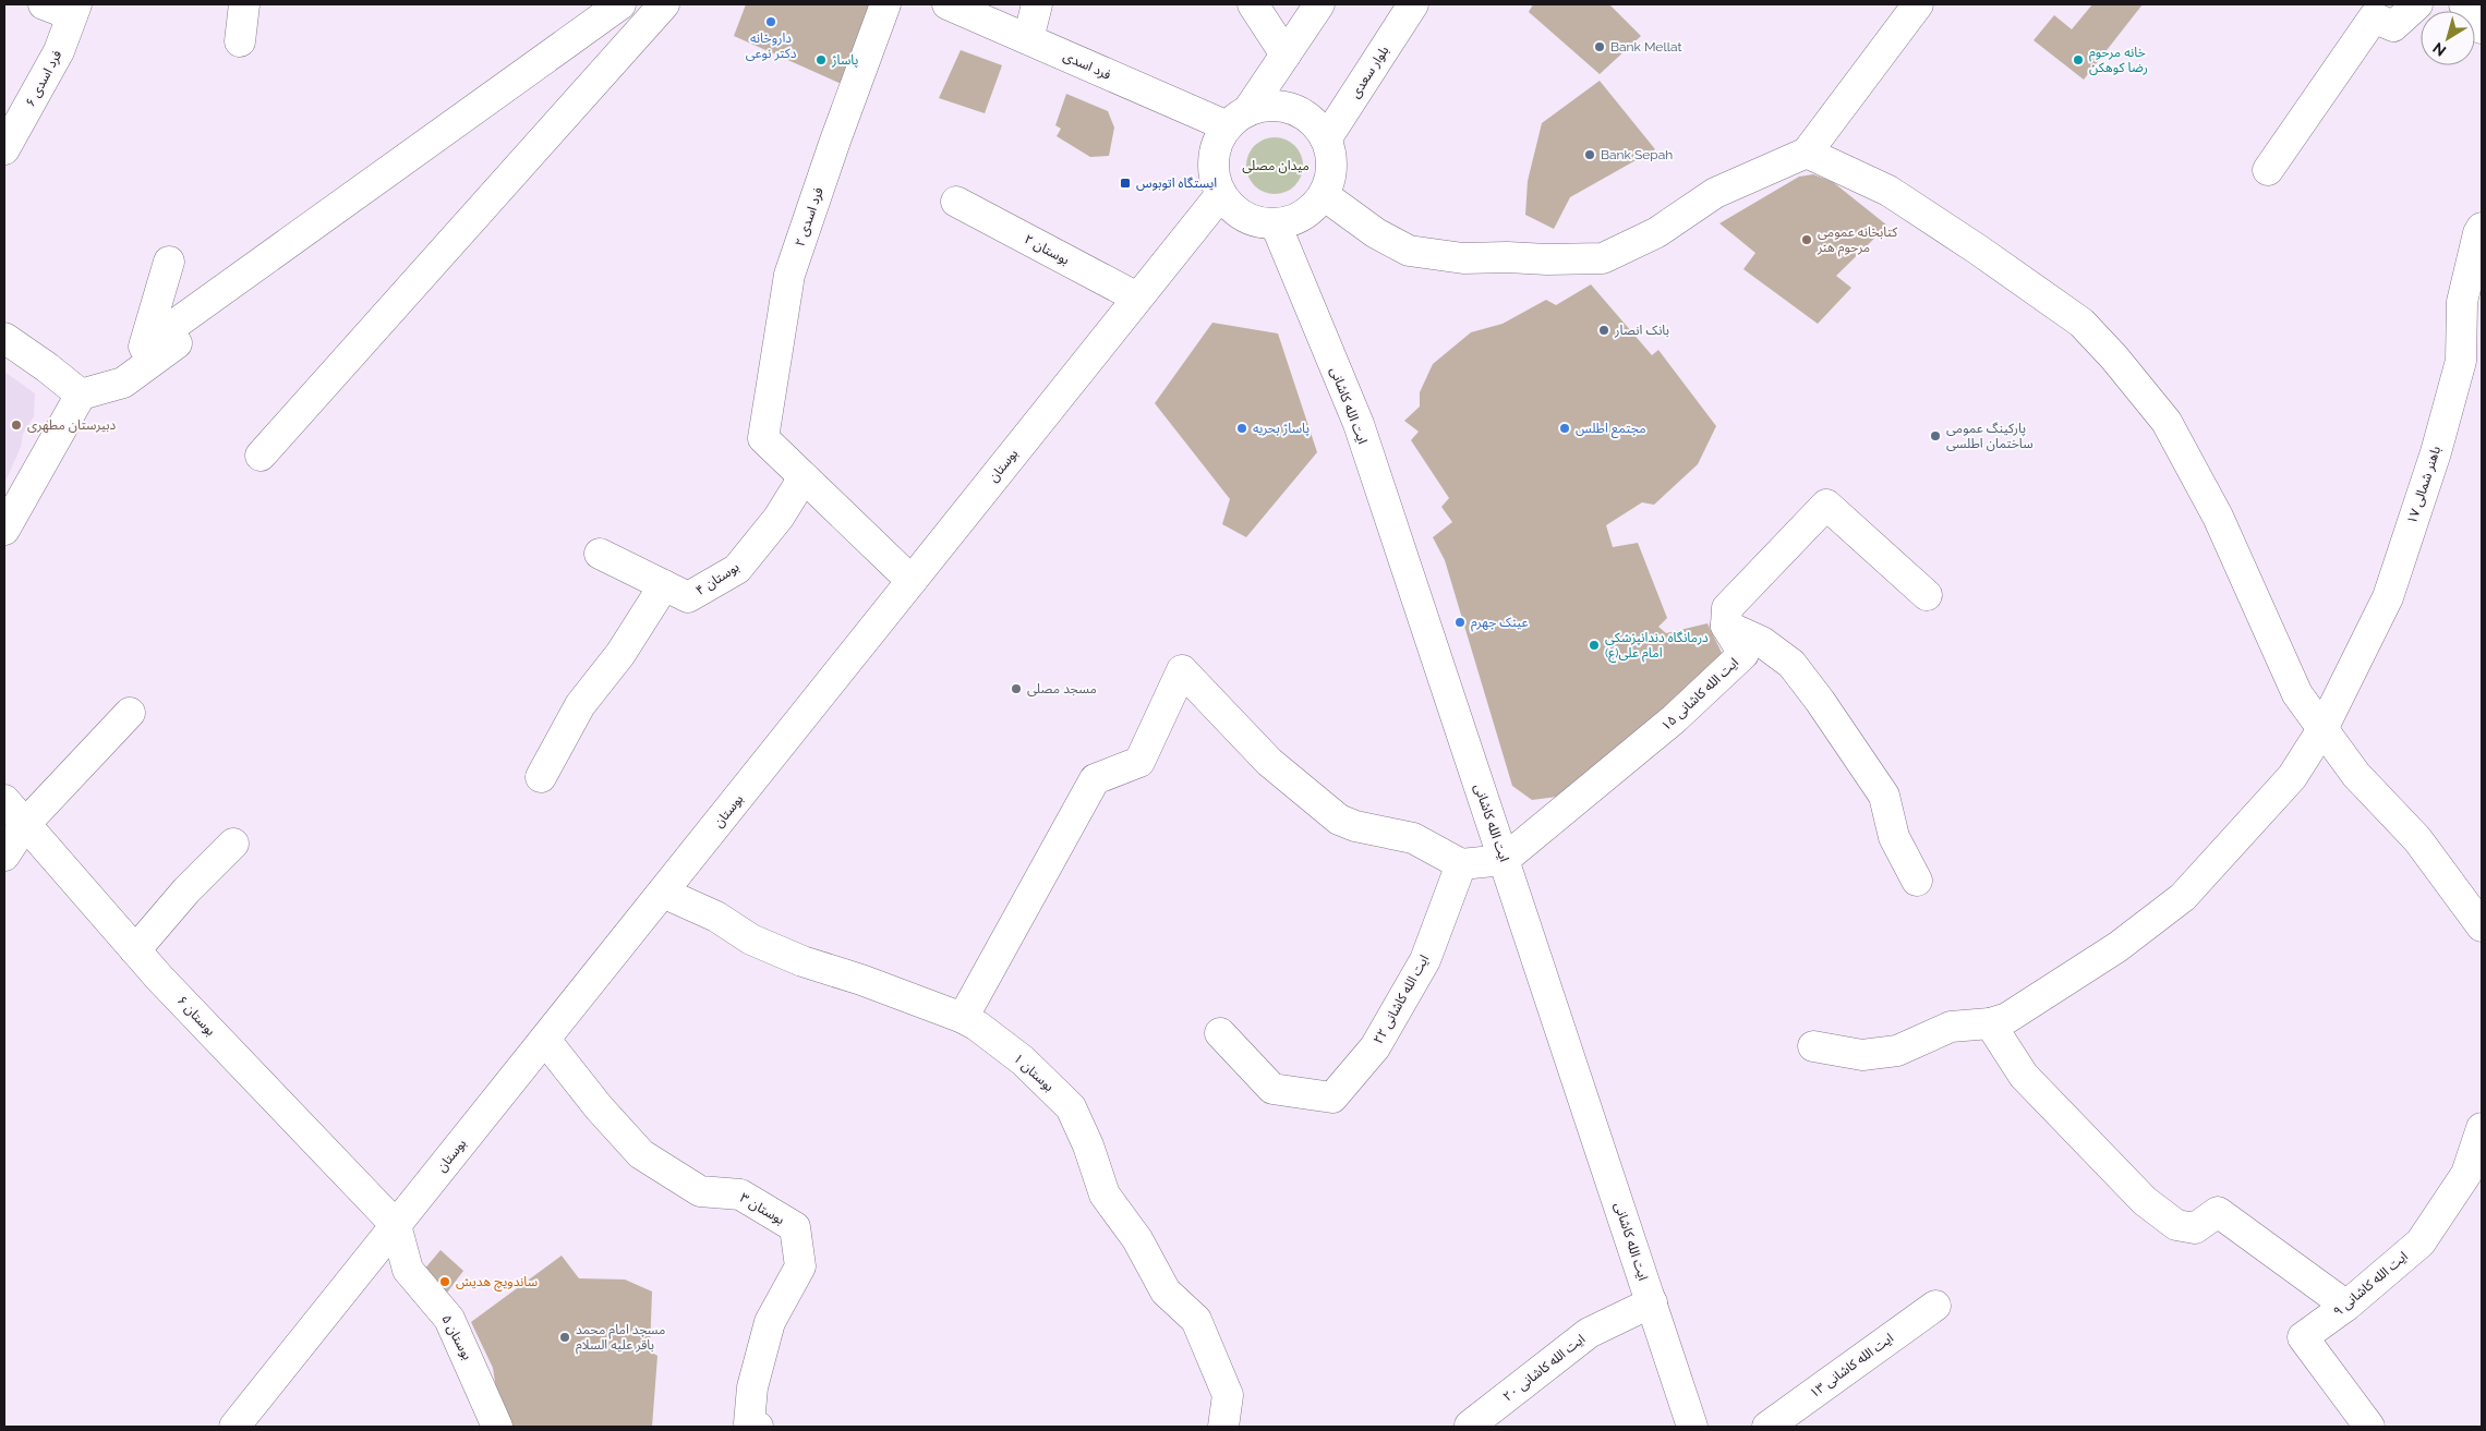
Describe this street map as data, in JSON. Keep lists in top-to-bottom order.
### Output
{
  "streets": {
    "street": [
      "فرد اسدی",
      "بلوار سعدی",
      "فرد اسدی ۶",
      "فرد اسدی ۲",
      "بوستان ۲",
      "ایت الله کاشانی",
      "بوستان",
      "باهنر شمالی ۱۷",
      "بوستان ۴",
      "ایت الله کاشانی ۱۵",
      "ایت الله کاشانی ۲۲",
      "بوستان ۶",
      "بوستان ۱",
      "بوستان ۳",
      "ایت الله کاشانی ۹",
      "بوستان ۵",
      "ایت الله کاشانی ۱۳",
      "ایت الله کاشانی ۲۰"
    ]
  },
  "crossings": [
    ["فرد اسدی", "بلوار سعدی"],
    ["فرد اسدی", "ایت الله کاشانی"],
    ["فرد اسدی", "بوستان"],
    ["بلوار سعدی", "ایت الله کاشانی"],
    ["بلوار سعدی", "بوستان"],
    ["فرد اسدی ۲", "بوستان ۴"],
    ["بوستان ۲", "بوستان"],
    ["ایت الله کاشانی", "بوستان"],
    ["ایت الله کاشانی", "ایت الله کاشانی ۱۵"],
    ["ایت الله کاشانی", "ایت الله کاشانی ۲۰"],
    ["بوستان", "بوستان ۶"],
    ["بوستان", "بوستان ۱"],
    ["بوستان", "بوستان ۳"],
    ["بوستان", "بوستان ۵"],
    ["بوستان ۶", "بوستان ۵"]
  ],
  "parks": ["میدان مصلی"],
  "places": {
    "other": [
      "داروخانه دکتر نوعی",
      "Bank Mellat",
      "پاساژ",
      "خانه مرحوم رضا کوهکن",
      "Bank Sepah",
      "کتابخانه عمومی مرحوم هنر",
      "بانک انصار",
      "دبیرستان مطهری",
      "پاساژ بحریه",
      "مجتمع اطلس",
      "پارکینگ عمومی ساختمان اطلسی",
      "عینک جهرم",
      "درمانگاه دندانپزشکی امام علی(ع)",
      "مسجد مصلی",
      "ساندویچ هدیش",
      "مسجد امام محمد باقر علیه السلام"
    ],
    "transit": ["ایستگاه اتوبوس"]
  },
  "north": "bottom left"
}
